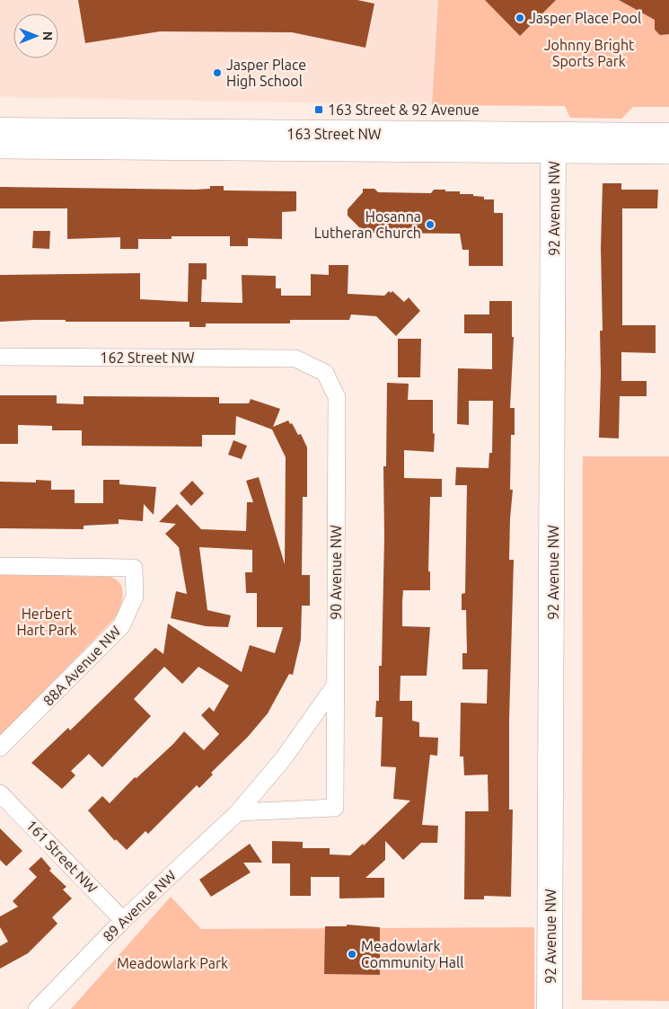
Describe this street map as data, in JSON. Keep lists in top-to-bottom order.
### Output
{
  "streets": {
    "street": [
      "163 Street NW",
      "92 Avenue NW",
      "162 Street NW",
      "90 Avenue NW",
      "88A Avenue NW",
      "161 Street NW",
      "89 Avenue NW"
    ]
  },
  "crossings": [
    ["163 Street NW", "92 Avenue NW"],
    ["162 Street NW", "90 Avenue NW"],
    ["90 Avenue NW", "89 Avenue NW"],
    ["161 Street NW", "89 Avenue NW"]
  ],
  "parks": ["Johnny Bright Sports Park", "Herbert Hart Park", "Meadowlark Park"],
  "places": {
    "other": [
      "Jasper Place Pool",
      "Jasper Place High School",
      "Hosanna Lutheran Church",
      "Meadowlark Community Hall"
    ],
    "transit": ["163 Street & 92 Avenue"]
  },
  "north": "right"
}
